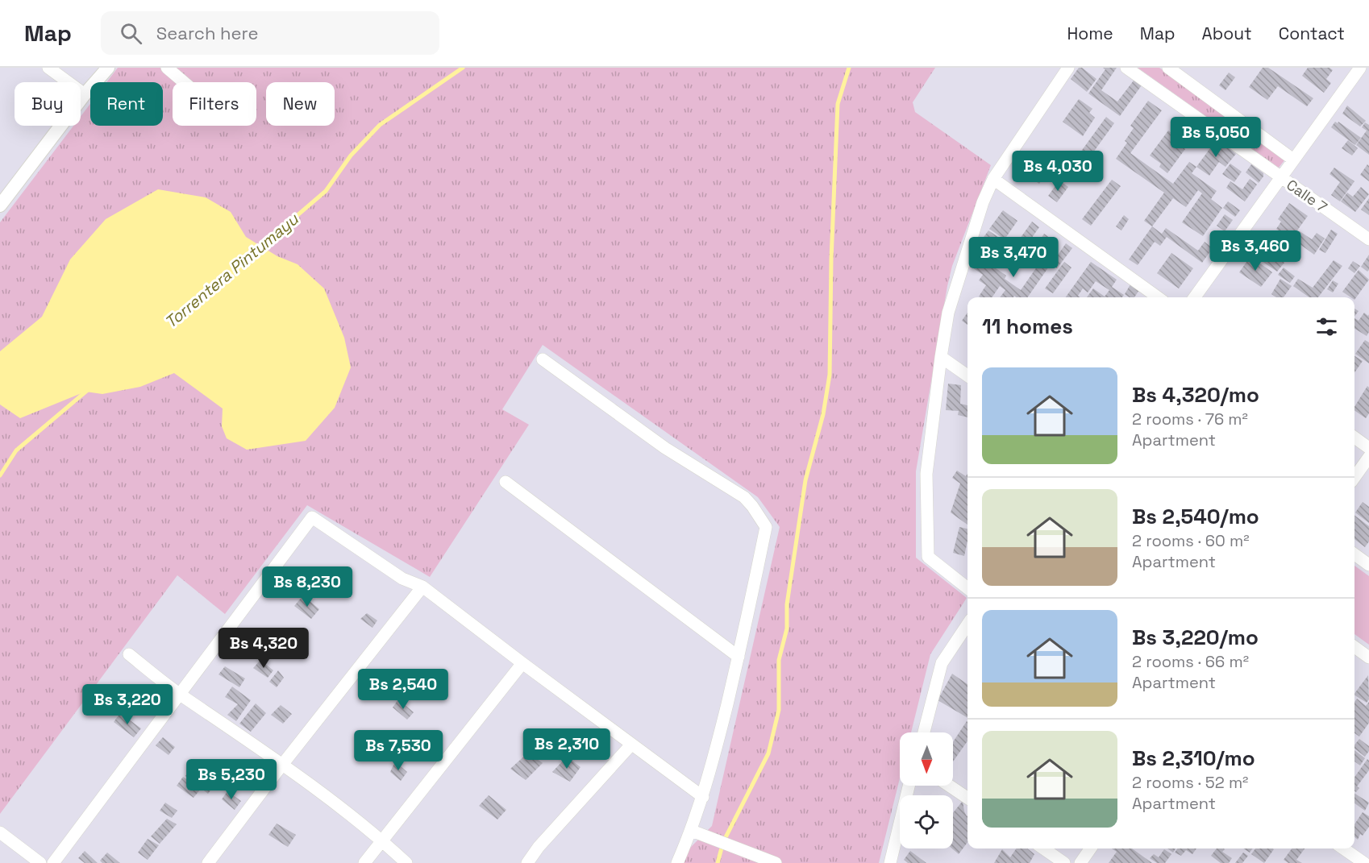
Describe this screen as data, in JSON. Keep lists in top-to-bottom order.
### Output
{
  "streets": {
    "street": ["Calle 7"]
  },
  "water": ["Torrentera Pintumayu"],
  "north": "bottom",
  "page": {
    "header": "Map",
    "search": "Search here",
    "nav": [
      "Home",
      "Map",
      "About",
      "Contact"
    ],
    "chip": [
      "Buy",
      "Rent",
      "Filters",
      "New"
    ],
    "price": [
      "Bs 5,050",
      "Bs 4,030",
      "Bs 3,460",
      "Bs 3,470",
      "Bs 8,230",
      "Bs 4,320",
      "Bs 2,540",
      "Bs 3,220",
      "Bs 2,310",
      "Bs 7,530",
      "Bs 5,230"
    ],
    "heading": "11 homes",
    "list": [
      {
        "name": "Bs 4,320/mo",
        "note": "2 rooms · 76 m² · Apartment"
      },
      {
        "name": "Bs 2,540/mo",
        "note": "2 rooms · 60 m² · Apartment"
      },
      {
        "name": "Bs 3,220/mo",
        "note": "2 rooms · 66 m² · Apartment"
      },
      {
        "name": "Bs 2,310/mo",
        "note": "2 rooms · 52 m² · Apartment"
      }
    ]
  }
}
